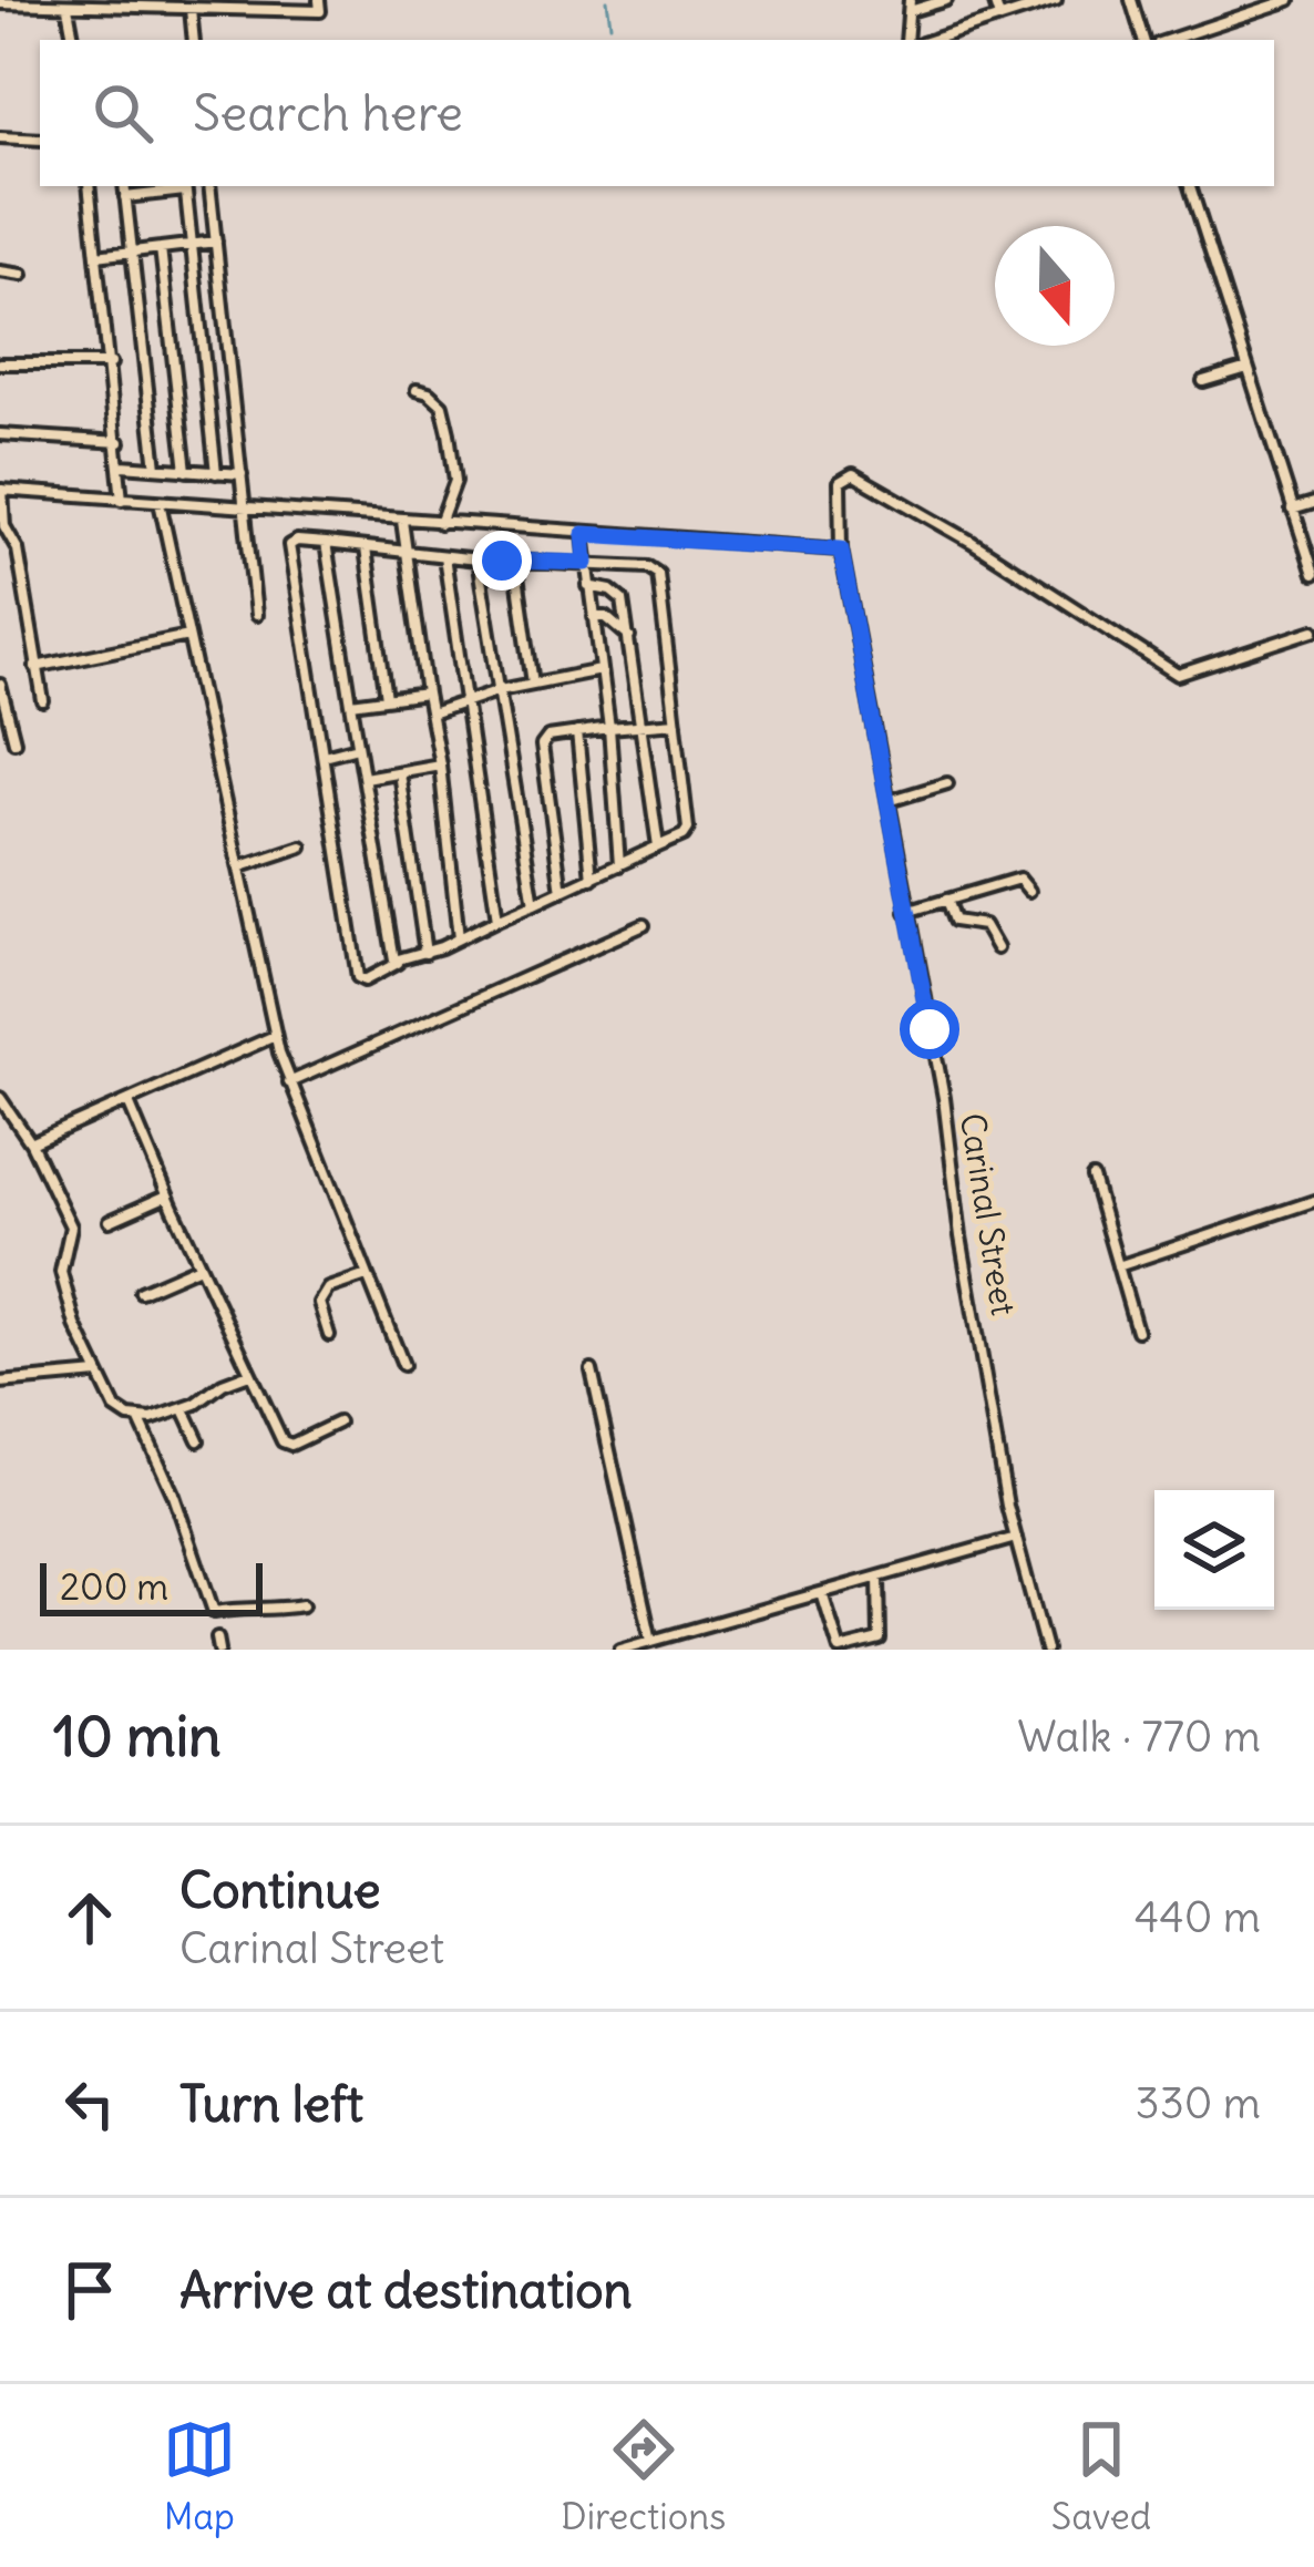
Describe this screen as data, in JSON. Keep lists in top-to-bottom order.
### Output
{
  "streets": {
    "street": ["Carinal Street"]
  },
  "scale_bar": "200 m",
  "north": "bottom",
  "page": {
    "search": "Search here",
    "scale": "200 m",
    "heading": ["10 min", "Walk · 770 m"],
    "list": [
      ["Continue", "Carinal Street", "440 m"],
      ["Turn left", "330 m"],
      "Arrive at destination"
    ],
    "nav": ["Map", "Directions", "Saved"]
  }
}
